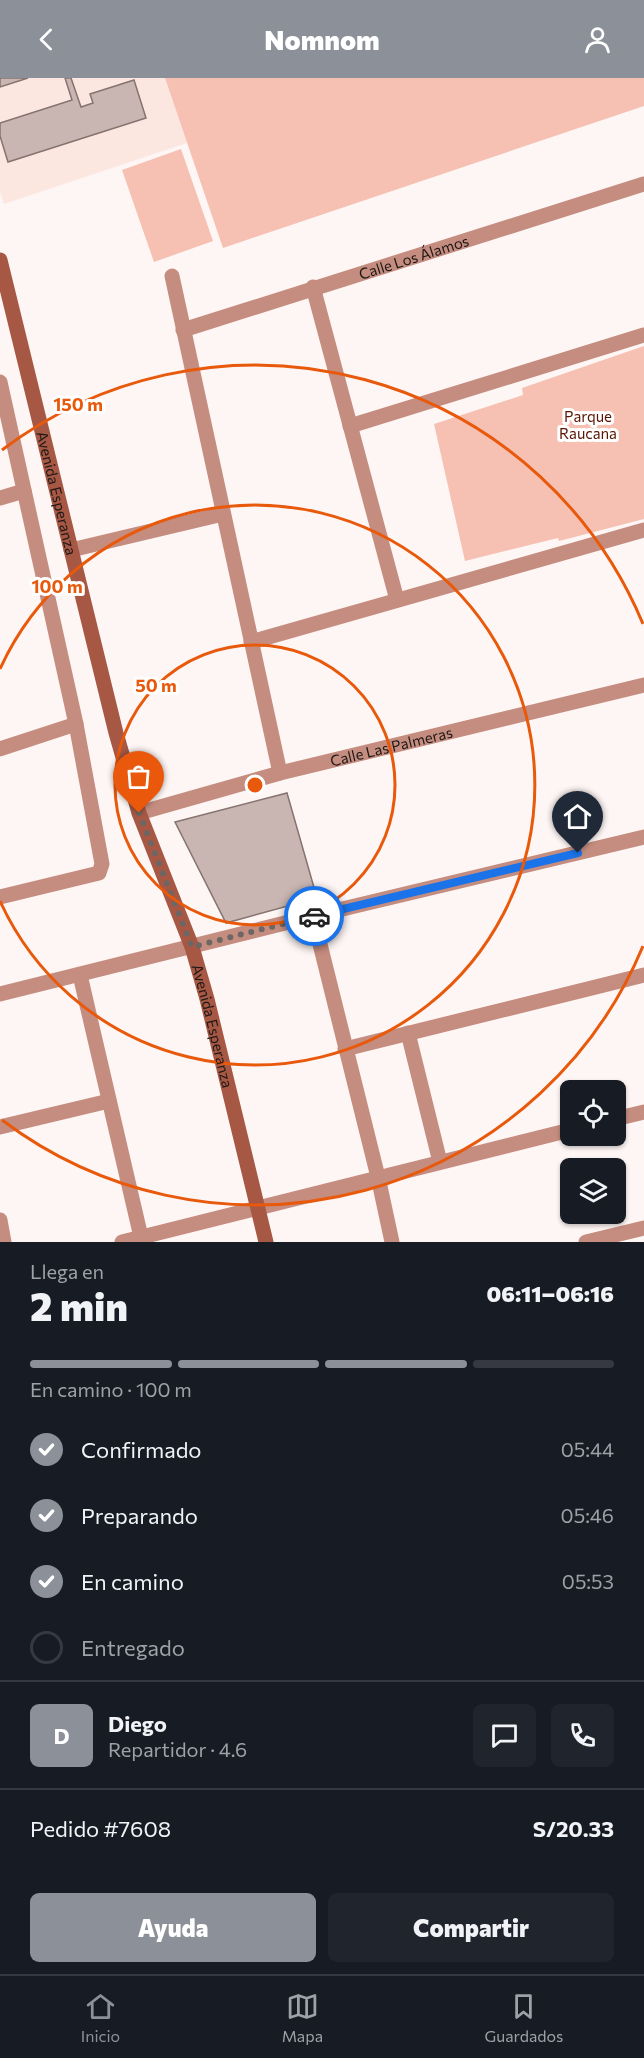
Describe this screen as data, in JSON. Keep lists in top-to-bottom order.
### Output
{
  "streets": {
    "street": ["Calle Los Álamos", "Avenida Esperanza", "Calle Las Palmeras"]
  },
  "crossings": [
    ["Avenida Esperanza", "Calle Las Palmeras"]
  ],
  "parks": ["Parque Raucana"],
  "page": {
    "header": "Nomnom",
    "heading": ["2 min", "Llega en", "06:11–06:16"],
    "panel": [
      "Diego",
      "Repartidor · 4.6",
      "Pedido #7608",
      "S/20.33"
    ],
    "bar": "En camino · 100 m",
    "list": [
      ["Confirmado", "05:44"],
      ["Preparando", "05:46"],
      ["En camino", "05:53"],
      "Entregado"
    ],
    "round": "D",
    "buttons": ["Ayuda", "Compartir"],
    "tabs": ["Inicio", "Mapa", "Guardados"]
  },
  "rings": ["150 m", "100 m", "50 m"]
}
